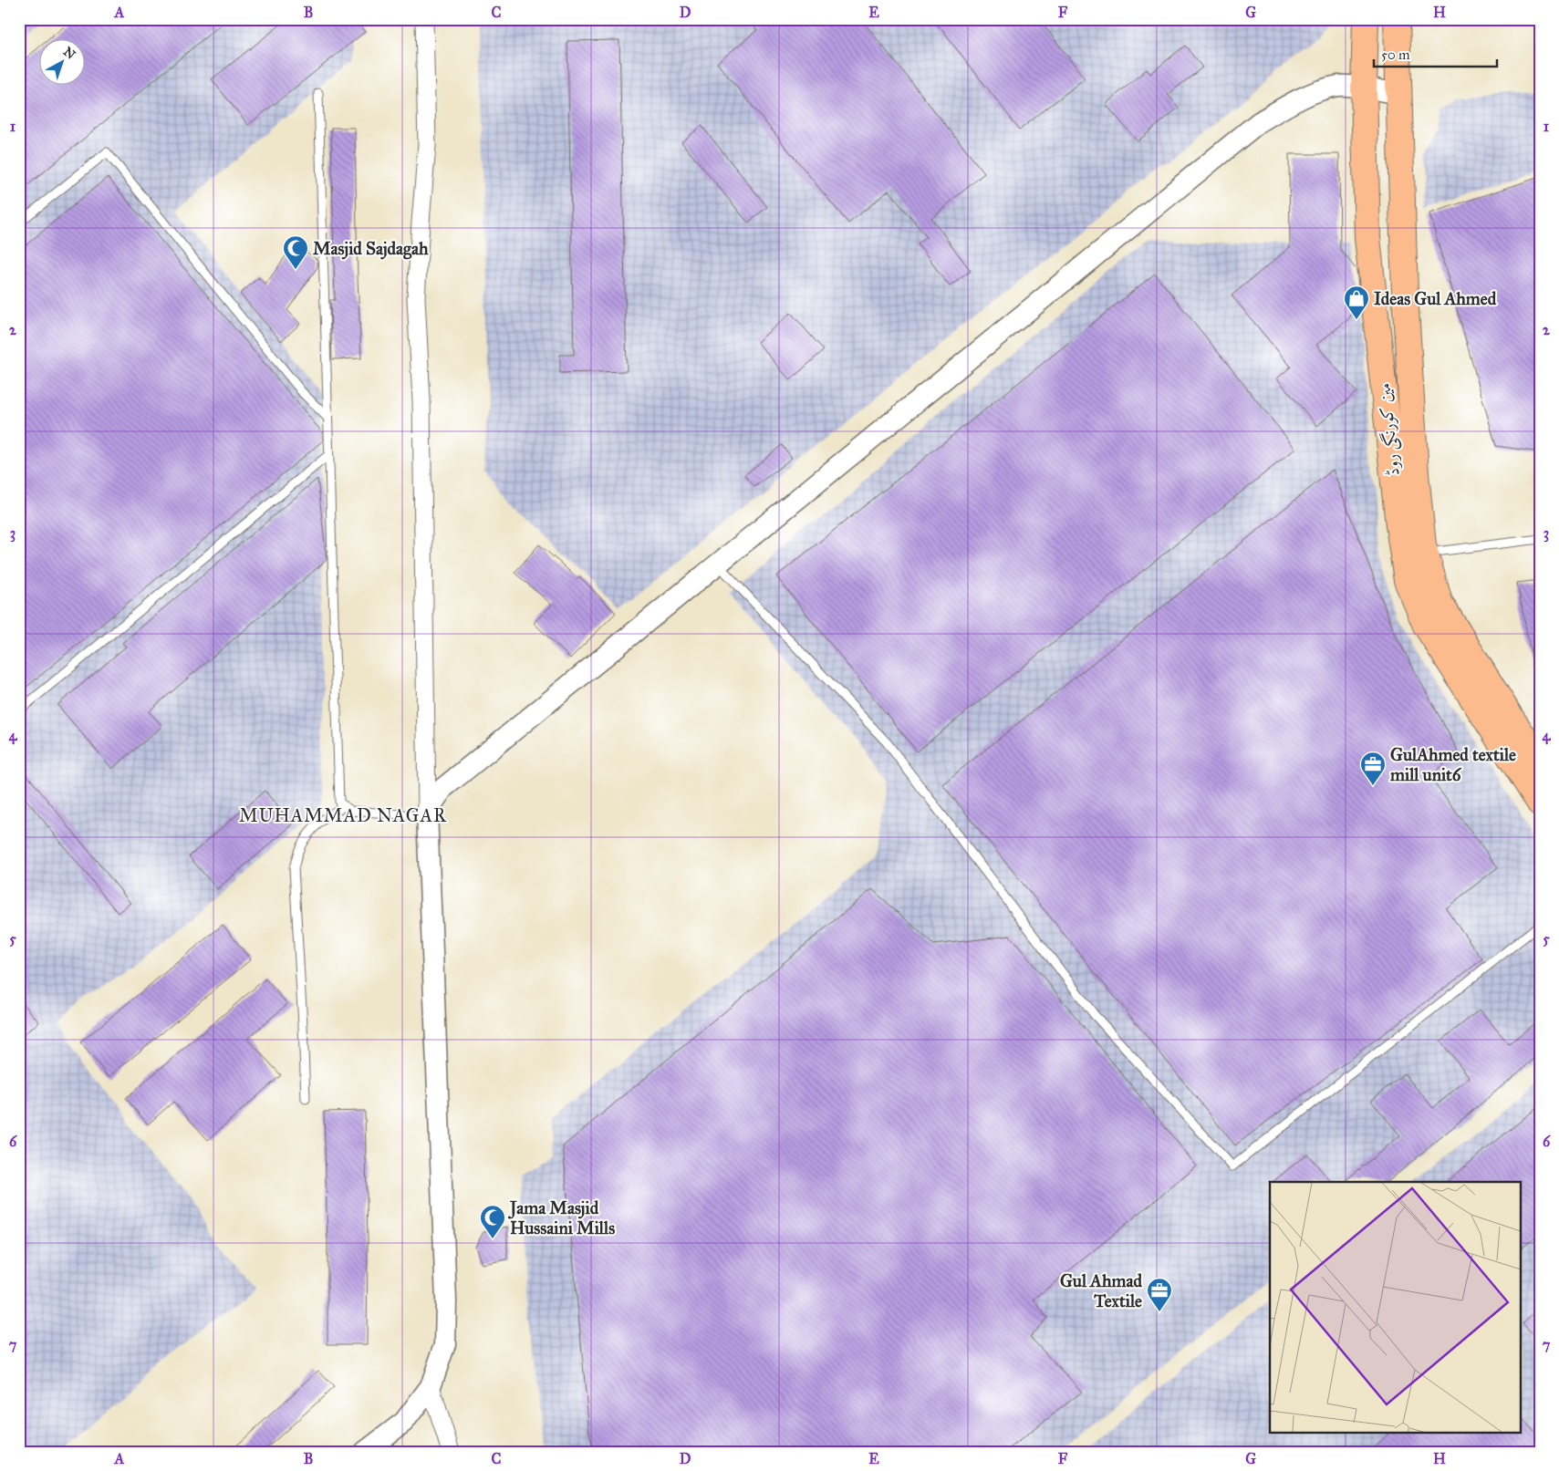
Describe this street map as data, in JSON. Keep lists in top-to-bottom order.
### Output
{
  "streets": {
    "main road": ["مین کورنگی روڈ"]
  },
  "districts": ["MUHAMMAD NAGAR"],
  "places": {
    "mosque": ["Masjid Sajdagah", "Jama Masjid Hussaini Mills"],
    "shop": ["Ideas Gul Ahmed"],
    "office": ["GulAhmed textile mill unit6", "Gul Ahmad Textile"]
  },
  "scale_bar": "50 m",
  "north": "top right",
  "grid": {
    "columns": [
      "A",
      "B",
      "C",
      "D",
      "E",
      "F",
      "G",
      "H"
    ],
    "rows": [
      "1",
      "2",
      "3",
      "4",
      "5",
      "6",
      "7"
    ]
  }
}
